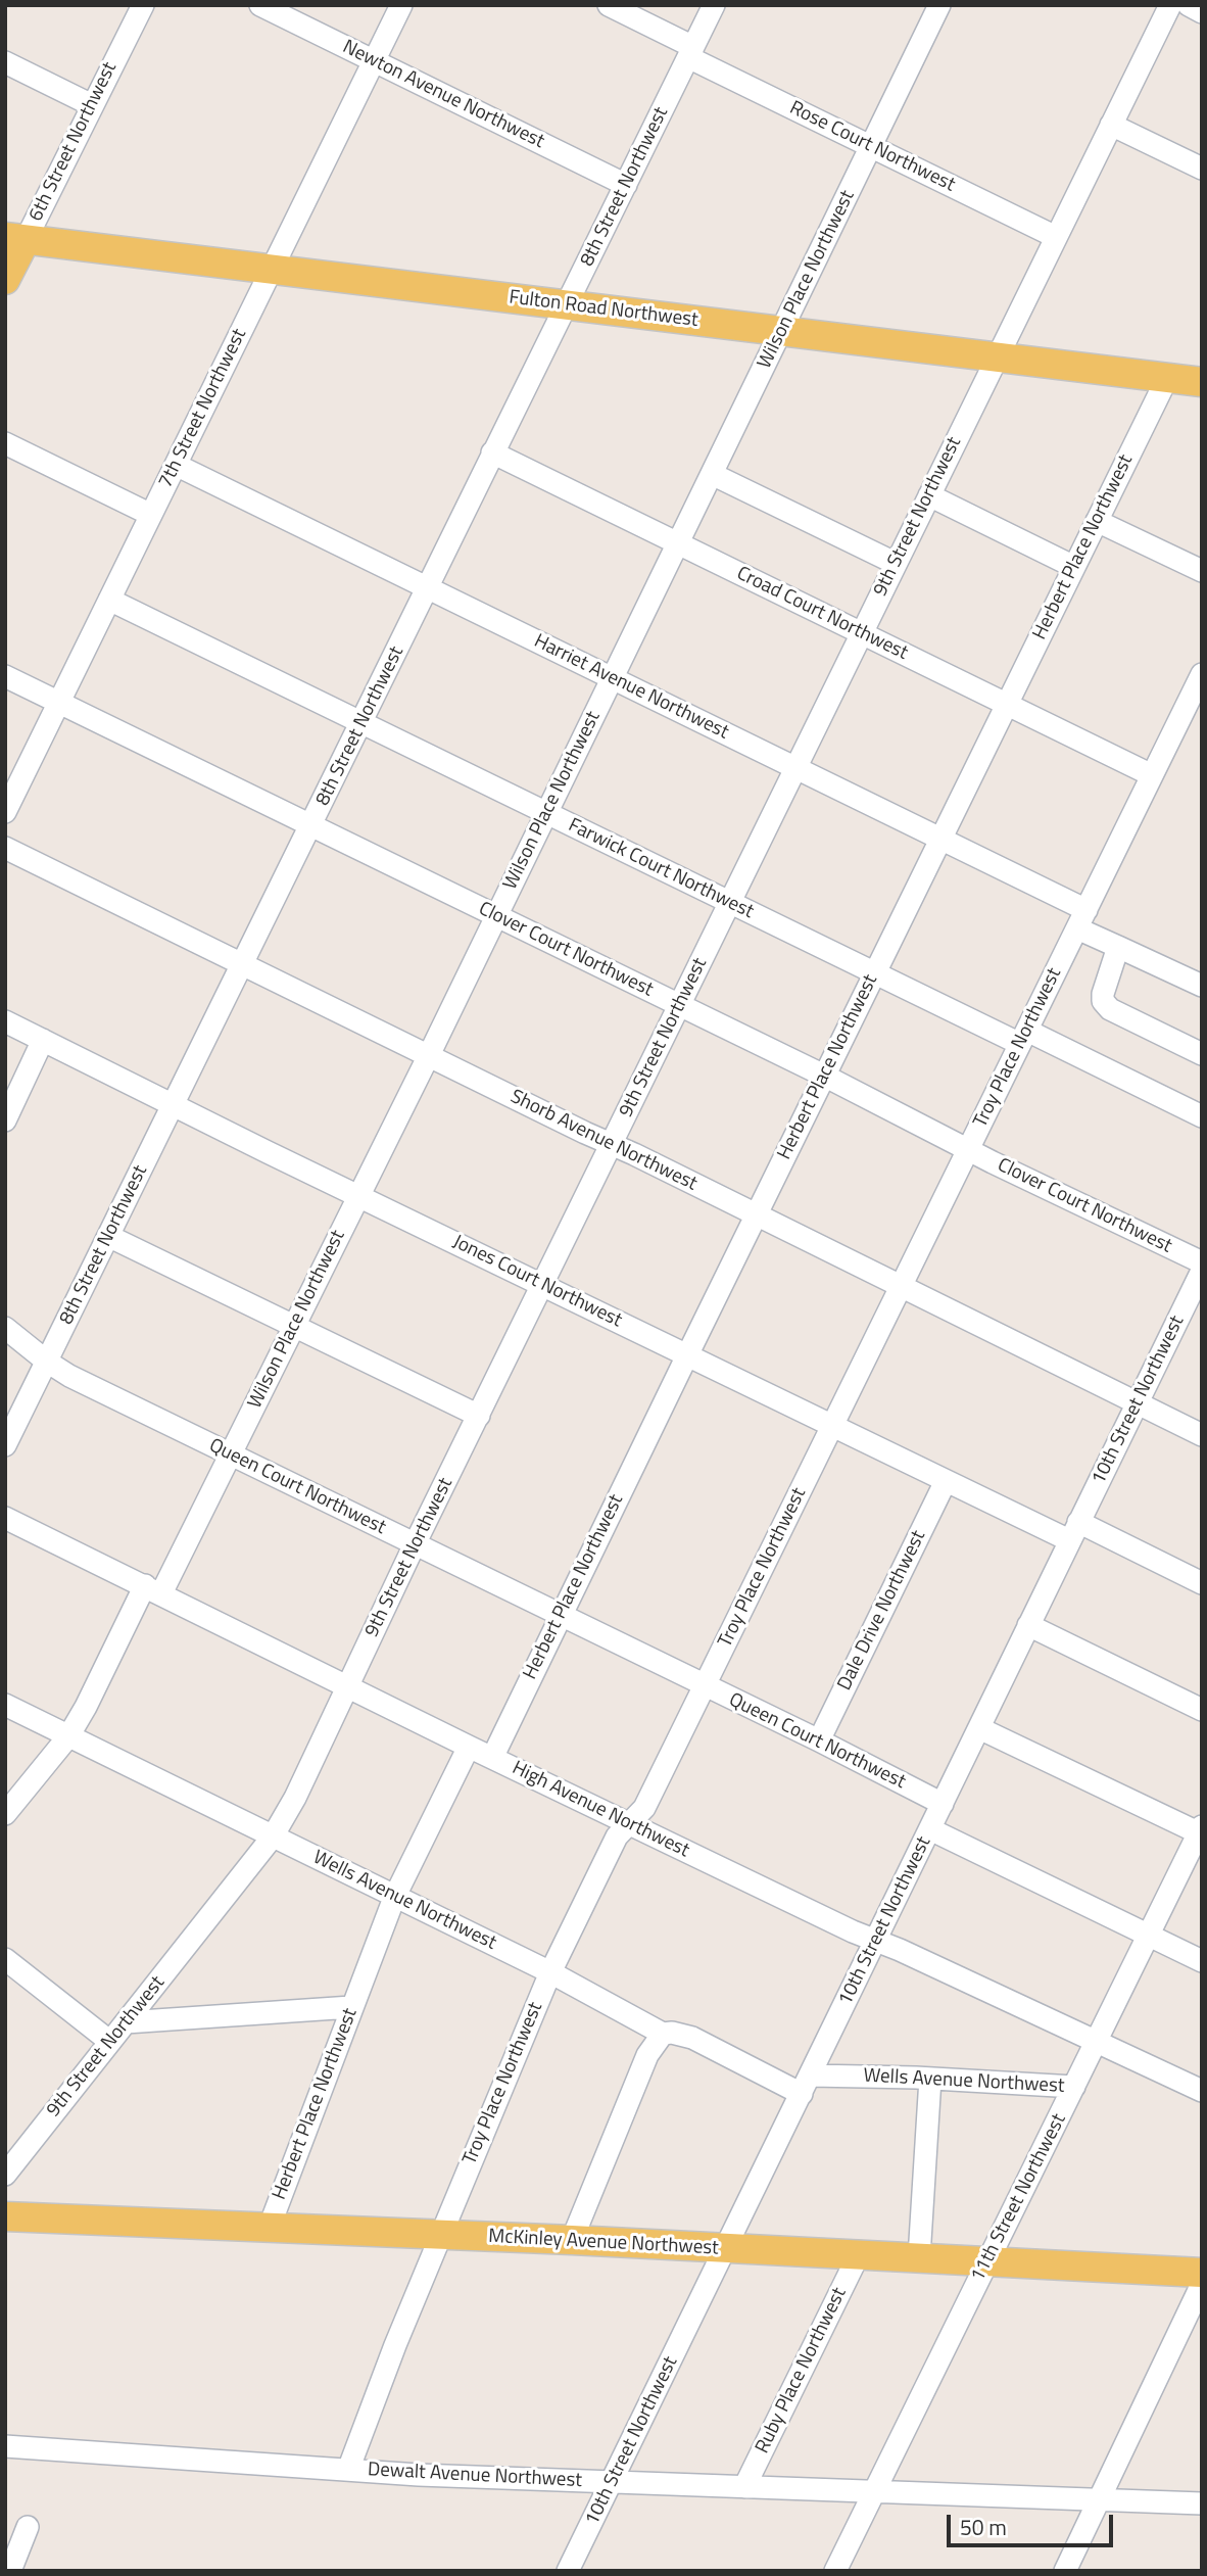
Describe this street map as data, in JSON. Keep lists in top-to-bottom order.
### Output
{
  "streets": {
    "main road": ["6th Street Northwest", "Fulton Road Northwest", "McKinley Avenue Northwest"],
    "street": [
      "Newton Avenue Northwest",
      "Rose Court Northwest",
      "8th Street Northwest",
      "Wilson Place Northwest",
      "7th Street Northwest",
      "9th Street Northwest",
      "Herbert Place Northwest",
      "Croad Court Northwest",
      "Harriet Avenue Northwest",
      "Farwick Court Northwest",
      "Clover Court Northwest",
      "Troy Place Northwest",
      "Shorb Avenue Northwest",
      "Jones Court Northwest",
      "10th Street Northwest",
      "Queen Court Northwest",
      "Dale Drive Northwest",
      "High Avenue Northwest",
      "Wells Avenue Northwest",
      "11th Street Northwest",
      "Ruby Place Northwest",
      "Dewalt Avenue Northwest"
    ]
  },
  "crossings": [
    ["Newton Avenue Northwest", "8th Street Northwest"],
    ["Newton Avenue Northwest", "7th Street Northwest"],
    ["6th Street Northwest", "Fulton Road Northwest"],
    ["Rose Court Northwest", "8th Street Northwest"],
    ["Rose Court Northwest", "Wilson Place Northwest"],
    ["Rose Court Northwest", "9th Street Northwest"],
    ["8th Street Northwest", "Fulton Road Northwest"],
    ["8th Street Northwest", "Croad Court Northwest"],
    ["8th Street Northwest", "Harriet Avenue Northwest"],
    ["8th Street Northwest", "Farwick Court Northwest"],
    ["8th Street Northwest", "Clover Court Northwest"],
    ["8th Street Northwest", "Shorb Avenue Northwest"],
    ["8th Street Northwest", "Jones Court Northwest"],
    ["8th Street Northwest", "Queen Court Northwest"],
    ["Wilson Place Northwest", "Fulton Road Northwest"],
    ["Wilson Place Northwest", "Croad Court Northwest"],
    ["Wilson Place Northwest", "Harriet Avenue Northwest"],
    ["Wilson Place Northwest", "Farwick Court Northwest"],
    ["Wilson Place Northwest", "Clover Court Northwest"],
    ["Wilson Place Northwest", "Shorb Avenue Northwest"],
    ["Wilson Place Northwest", "Jones Court Northwest"],
    ["Wilson Place Northwest", "Queen Court Northwest"],
    ["Wilson Place Northwest", "High Avenue Northwest"],
    ["Wilson Place Northwest", "Wells Avenue Northwest"],
    ["Fulton Road Northwest", "7th Street Northwest"],
    ["Fulton Road Northwest", "9th Street Northwest"],
    ["Fulton Road Northwest", "Herbert Place Northwest"],
    ["7th Street Northwest", "Harriet Avenue Northwest"],
    ["7th Street Northwest", "Farwick Court Northwest"],
    ["7th Street Northwest", "Clover Court Northwest"],
    ["9th Street Northwest", "Croad Court Northwest"],
    ["9th Street Northwest", "Harriet Avenue Northwest"],
    ["9th Street Northwest", "Farwick Court Northwest"],
    ["9th Street Northwest", "Clover Court Northwest"],
    ["9th Street Northwest", "Shorb Avenue Northwest"],
    ["9th Street Northwest", "Jones Court Northwest"],
    ["9th Street Northwest", "Queen Court Northwest"],
    ["9th Street Northwest", "High Avenue Northwest"],
    ["9th Street Northwest", "Wells Avenue Northwest"],
    ["Herbert Place Northwest", "Croad Court Northwest"],
    ["Herbert Place Northwest", "Harriet Avenue Northwest"],
    ["Herbert Place Northwest", "Farwick Court Northwest"],
    ["Herbert Place Northwest", "Clover Court Northwest"],
    ["Herbert Place Northwest", "Shorb Avenue Northwest"],
    ["Herbert Place Northwest", "Jones Court Northwest"],
    ["Herbert Place Northwest", "Queen Court Northwest"],
    ["Herbert Place Northwest", "High Avenue Northwest"],
    ["Herbert Place Northwest", "Wells Avenue Northwest"],
    ["Herbert Place Northwest", "McKinley Avenue Northwest"],
    ["Croad Court Northwest", "Troy Place Northwest"],
    ["Harriet Avenue Northwest", "Troy Place Northwest"],
    ["Farwick Court Northwest", "Troy Place Northwest"],
    ["Clover Court Northwest", "Troy Place Northwest"],
    ["Troy Place Northwest", "Shorb Avenue Northwest"],
    ["Troy Place Northwest", "Jones Court Northwest"],
    ["Troy Place Northwest", "Queen Court Northwest"],
    ["Troy Place Northwest", "High Avenue Northwest"],
    ["Troy Place Northwest", "Wells Avenue Northwest"],
    ["Troy Place Northwest", "McKinley Avenue Northwest"],
    ["Troy Place Northwest", "Dewalt Avenue Northwest"],
    ["Shorb Avenue Northwest", "10th Street Northwest"],
    ["Jones Court Northwest", "10th Street Northwest"],
    ["Jones Court Northwest", "Dale Drive Northwest"],
    ["10th Street Northwest", "Queen Court Northwest"],
    ["10th Street Northwest", "High Avenue Northwest"],
    ["10th Street Northwest", "Wells Avenue Northwest"],
    ["10th Street Northwest", "McKinley Avenue Northwest"],
    ["10th Street Northwest", "Dewalt Avenue Northwest"],
    ["Queen Court Northwest", "Dale Drive Northwest"],
    ["High Avenue Northwest", "11th Street Northwest"],
    ["Wells Avenue Northwest", "11th Street Northwest"],
    ["11th Street Northwest", "McKinley Avenue Northwest"],
    ["11th Street Northwest", "Dewalt Avenue Northwest"],
    ["McKinley Avenue Northwest", "Ruby Place Northwest"],
    ["Ruby Place Northwest", "Dewalt Avenue Northwest"]
  ],
  "scale_bar": "50 m"
}
